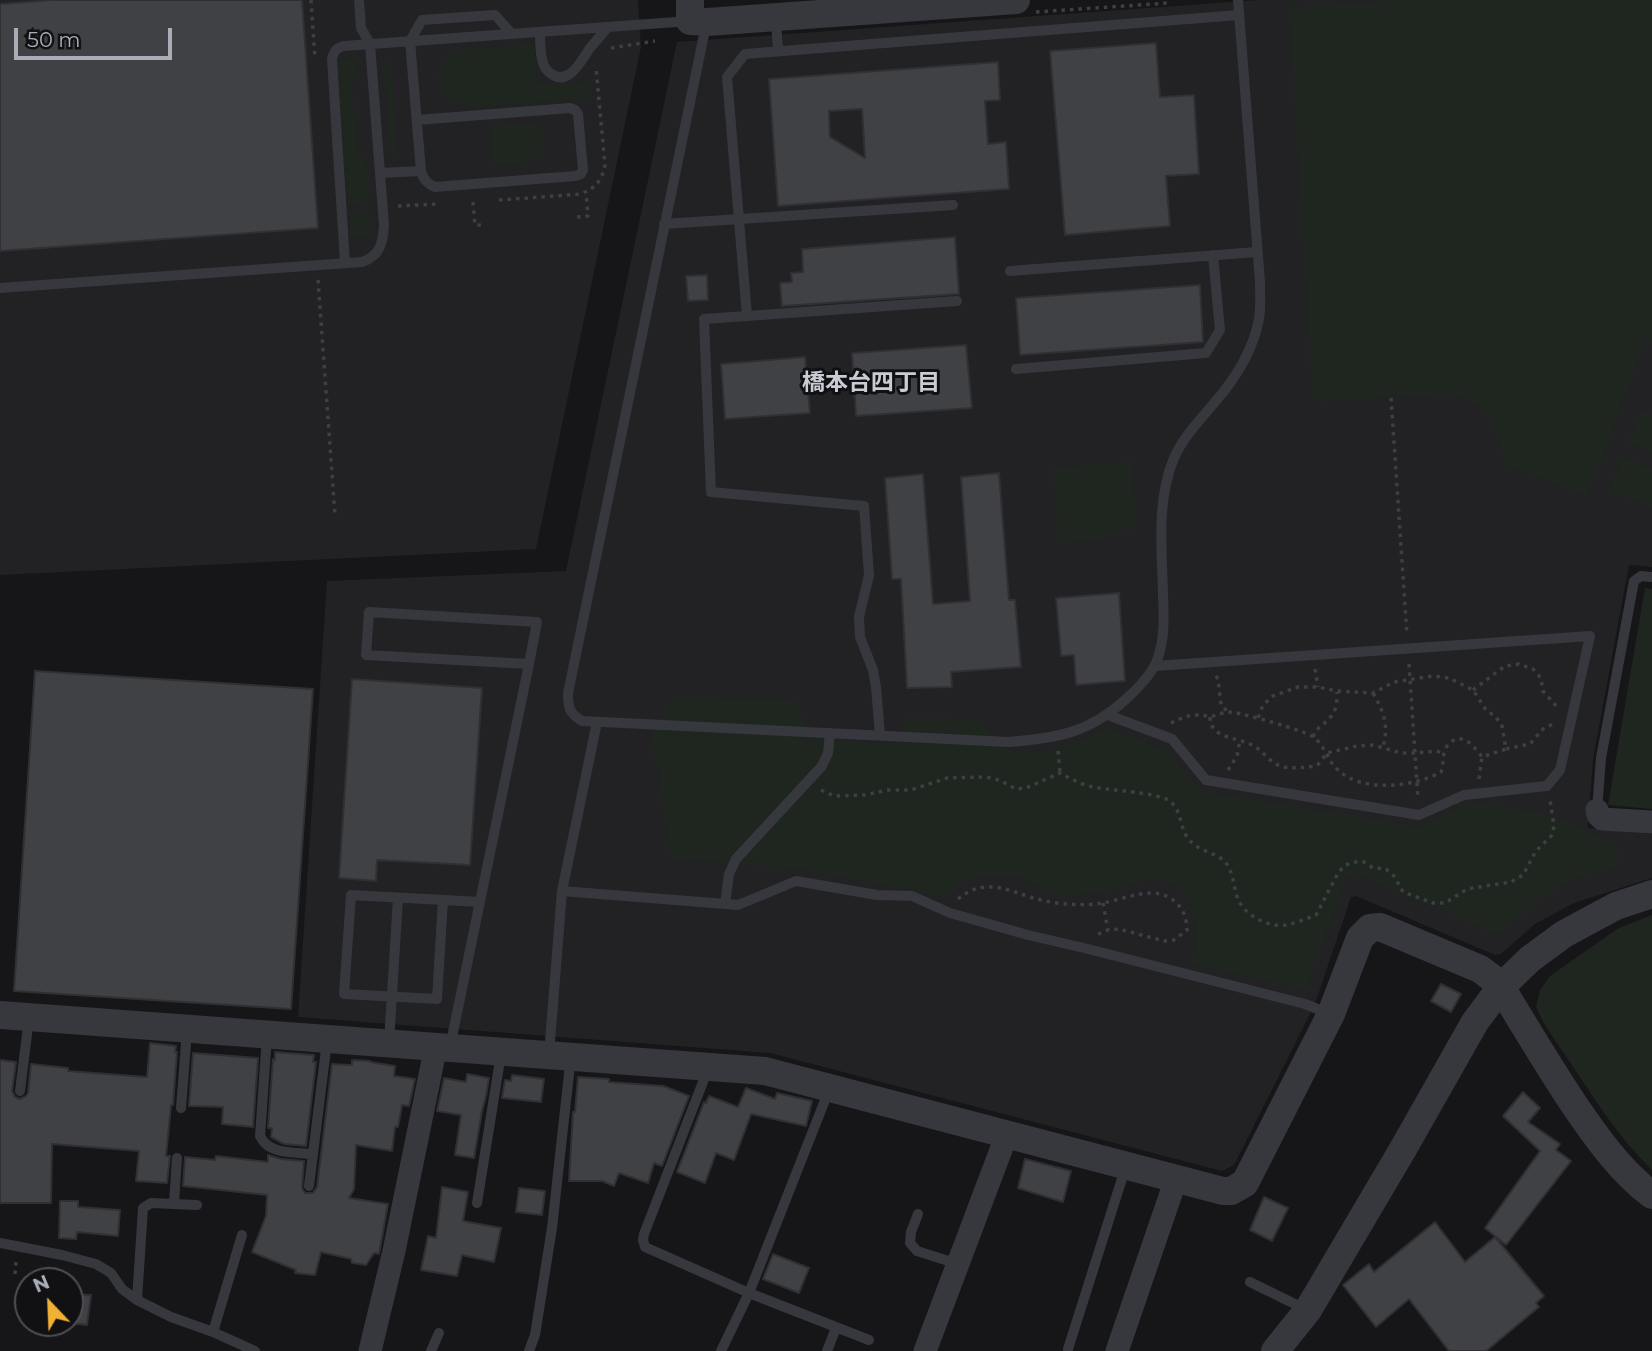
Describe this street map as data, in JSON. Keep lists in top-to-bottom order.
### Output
{
  "districts": ["橋本台四丁目"],
  "scale_bar": "50 m",
  "north": "top left"
}
